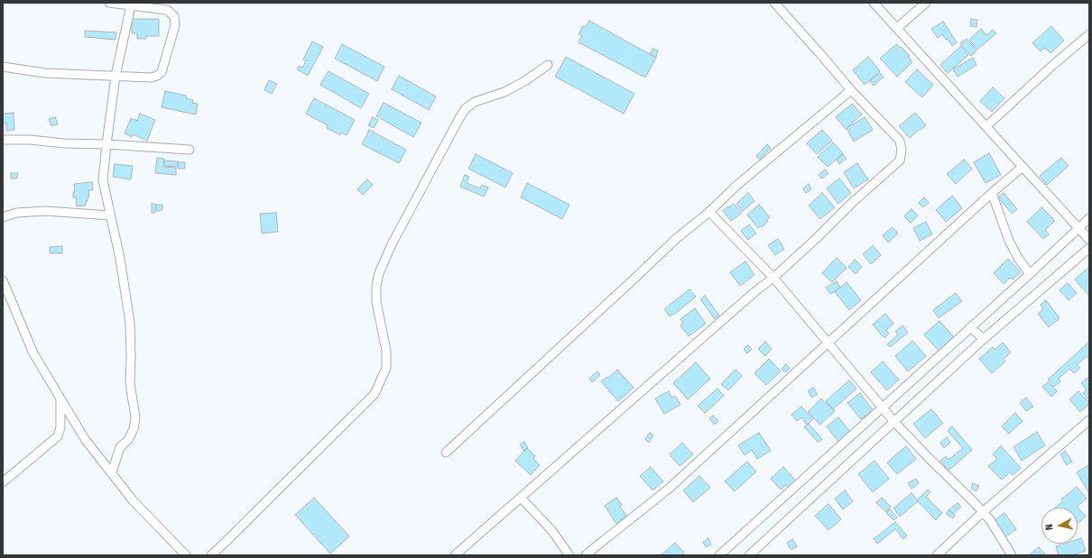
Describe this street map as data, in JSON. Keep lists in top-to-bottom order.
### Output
{
  "north": "left"
}
